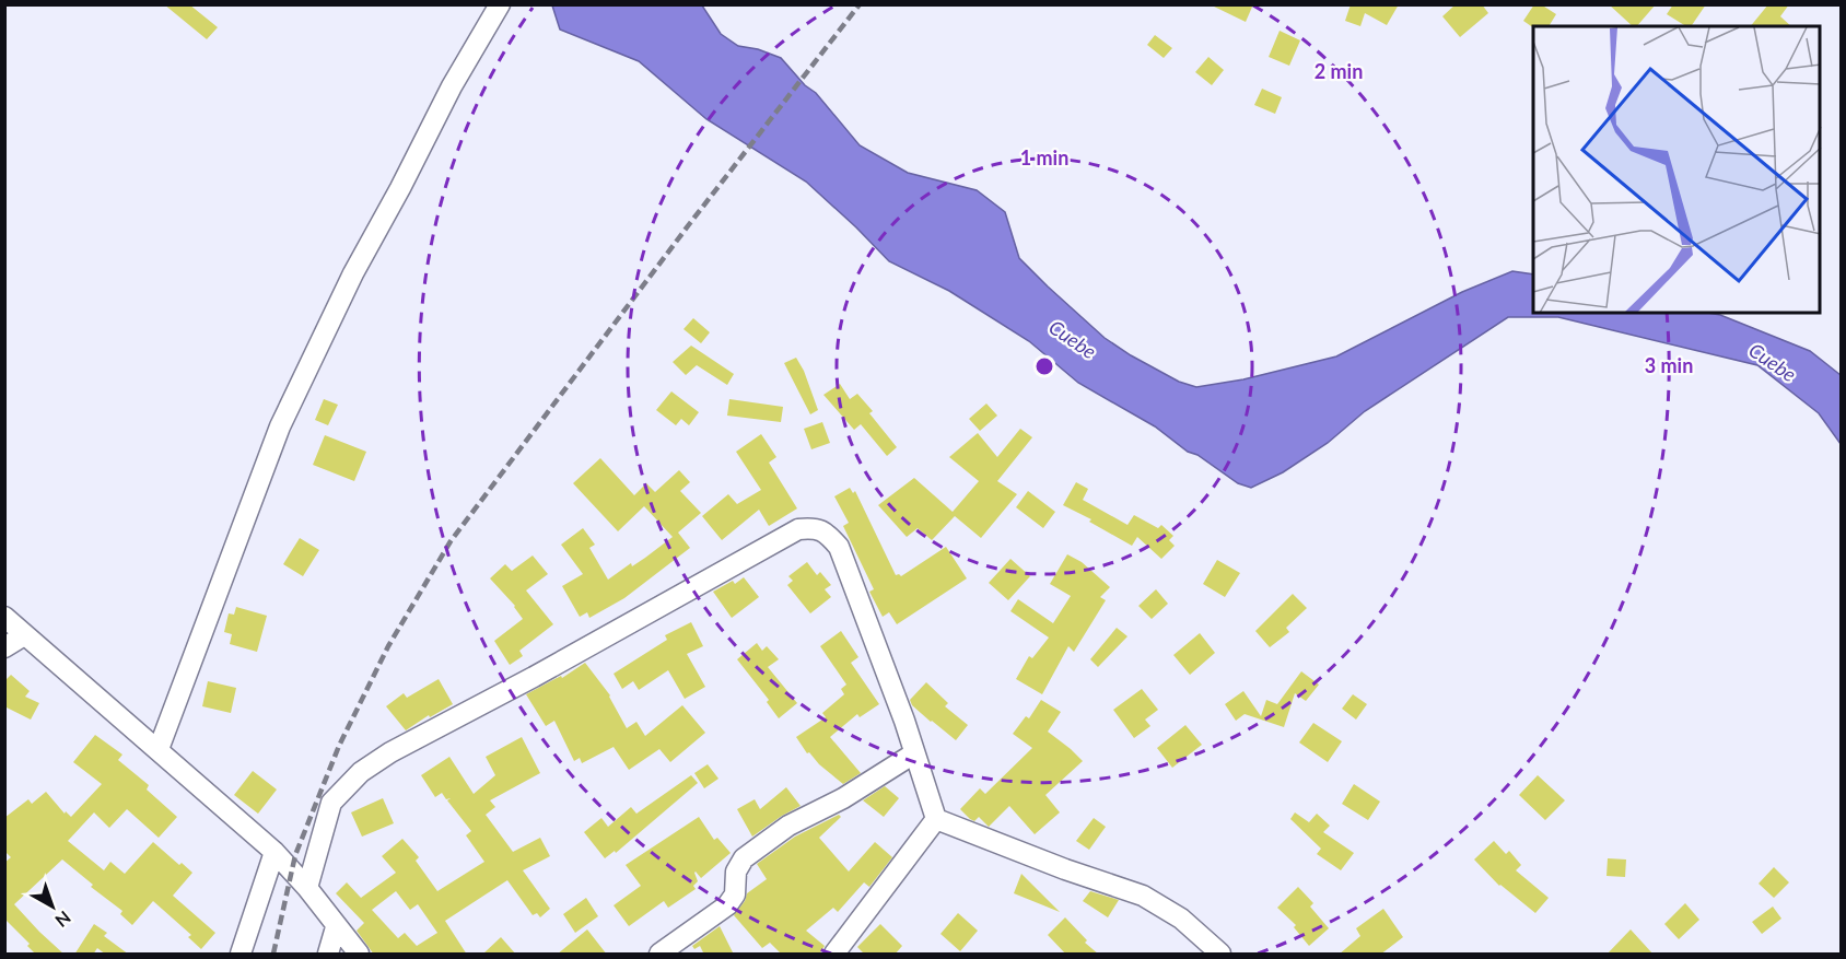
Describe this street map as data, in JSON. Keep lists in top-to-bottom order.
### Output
{
  "water": ["Cuebe"],
  "north": "bottom right",
  "rings": ["2 min", "1 min", "3 min"]
}
